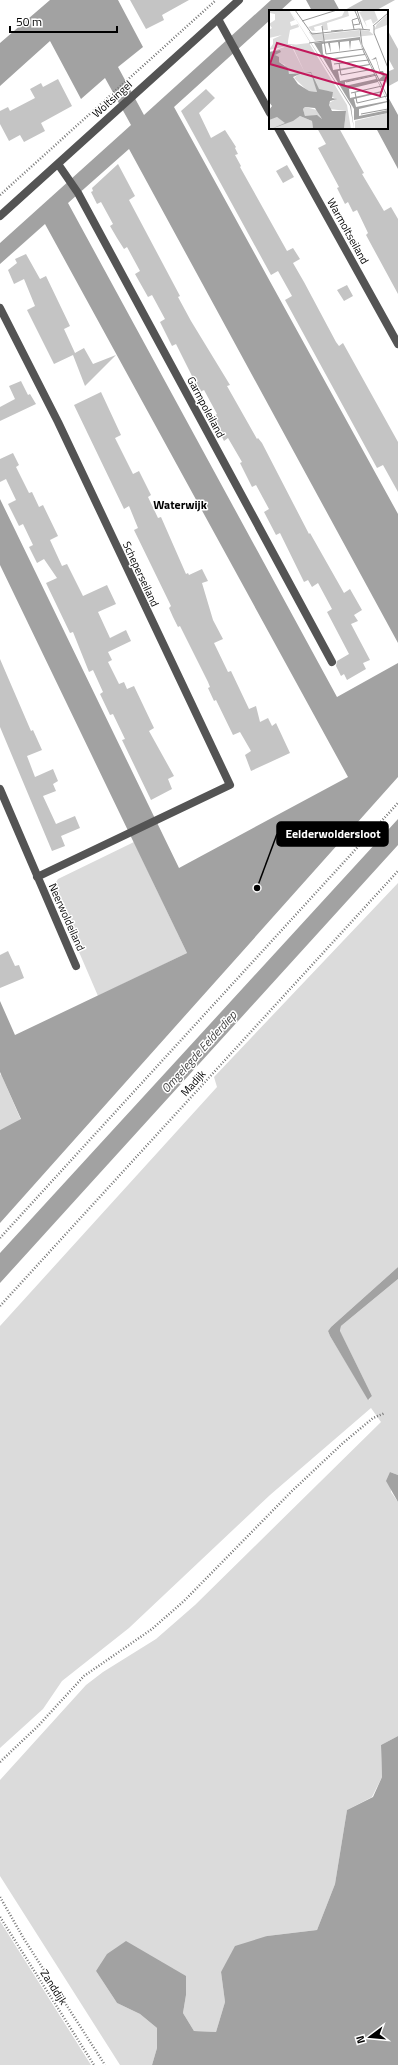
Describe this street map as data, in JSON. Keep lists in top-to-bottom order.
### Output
{
  "streets": {
    "street": [
      "Woltsingel",
      "Warmoltseiland",
      "Garmpoleiland",
      "Scheperseiland",
      "Neerwoldeiland"
    ],
    "path": ["Madijk", "Zanddijk"]
  },
  "crossings": [
    ["Woltsingel", "Garmpoleiland"],
    ["Scheperseiland", "Neerwoldeiland"]
  ],
  "districts": ["Waterwijk"],
  "water": ["Omgelegde Eelderdiep"],
  "places": ["Eelderwoldersloot"],
  "scale_bar": "50 m",
  "north": "left"
}
